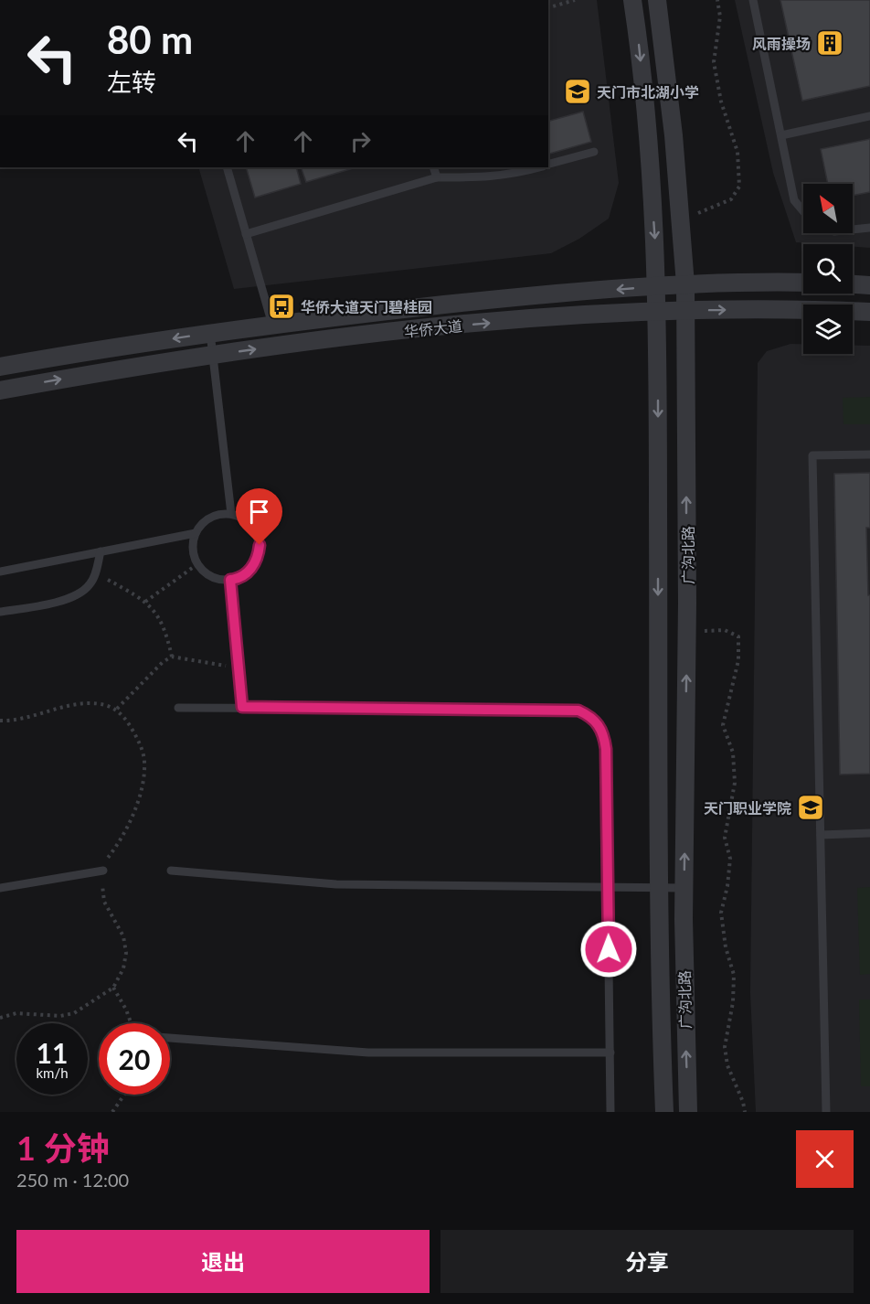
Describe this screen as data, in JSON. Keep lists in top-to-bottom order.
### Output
{
  "streets": {
    "street": ["华侨大道", "广沟北路"]
  },
  "crossings": [
    ["华侨大道", "广沟北路"]
  ],
  "places": {
    "building": ["风雨操场"],
    "school or university": ["天门市北湖小学", "天门职业学院"],
    "bus stop": ["华侨大道天门碧桂园"]
  },
  "north": "top left",
  "page": {
    "turn": ["80 m", "左转"],
    "speed": "11 km/h",
    "limit": "20",
    "heading": ["1 分钟", "250 m · 12:00"],
    "buttons": ["退出", "分享"]
  }
}
